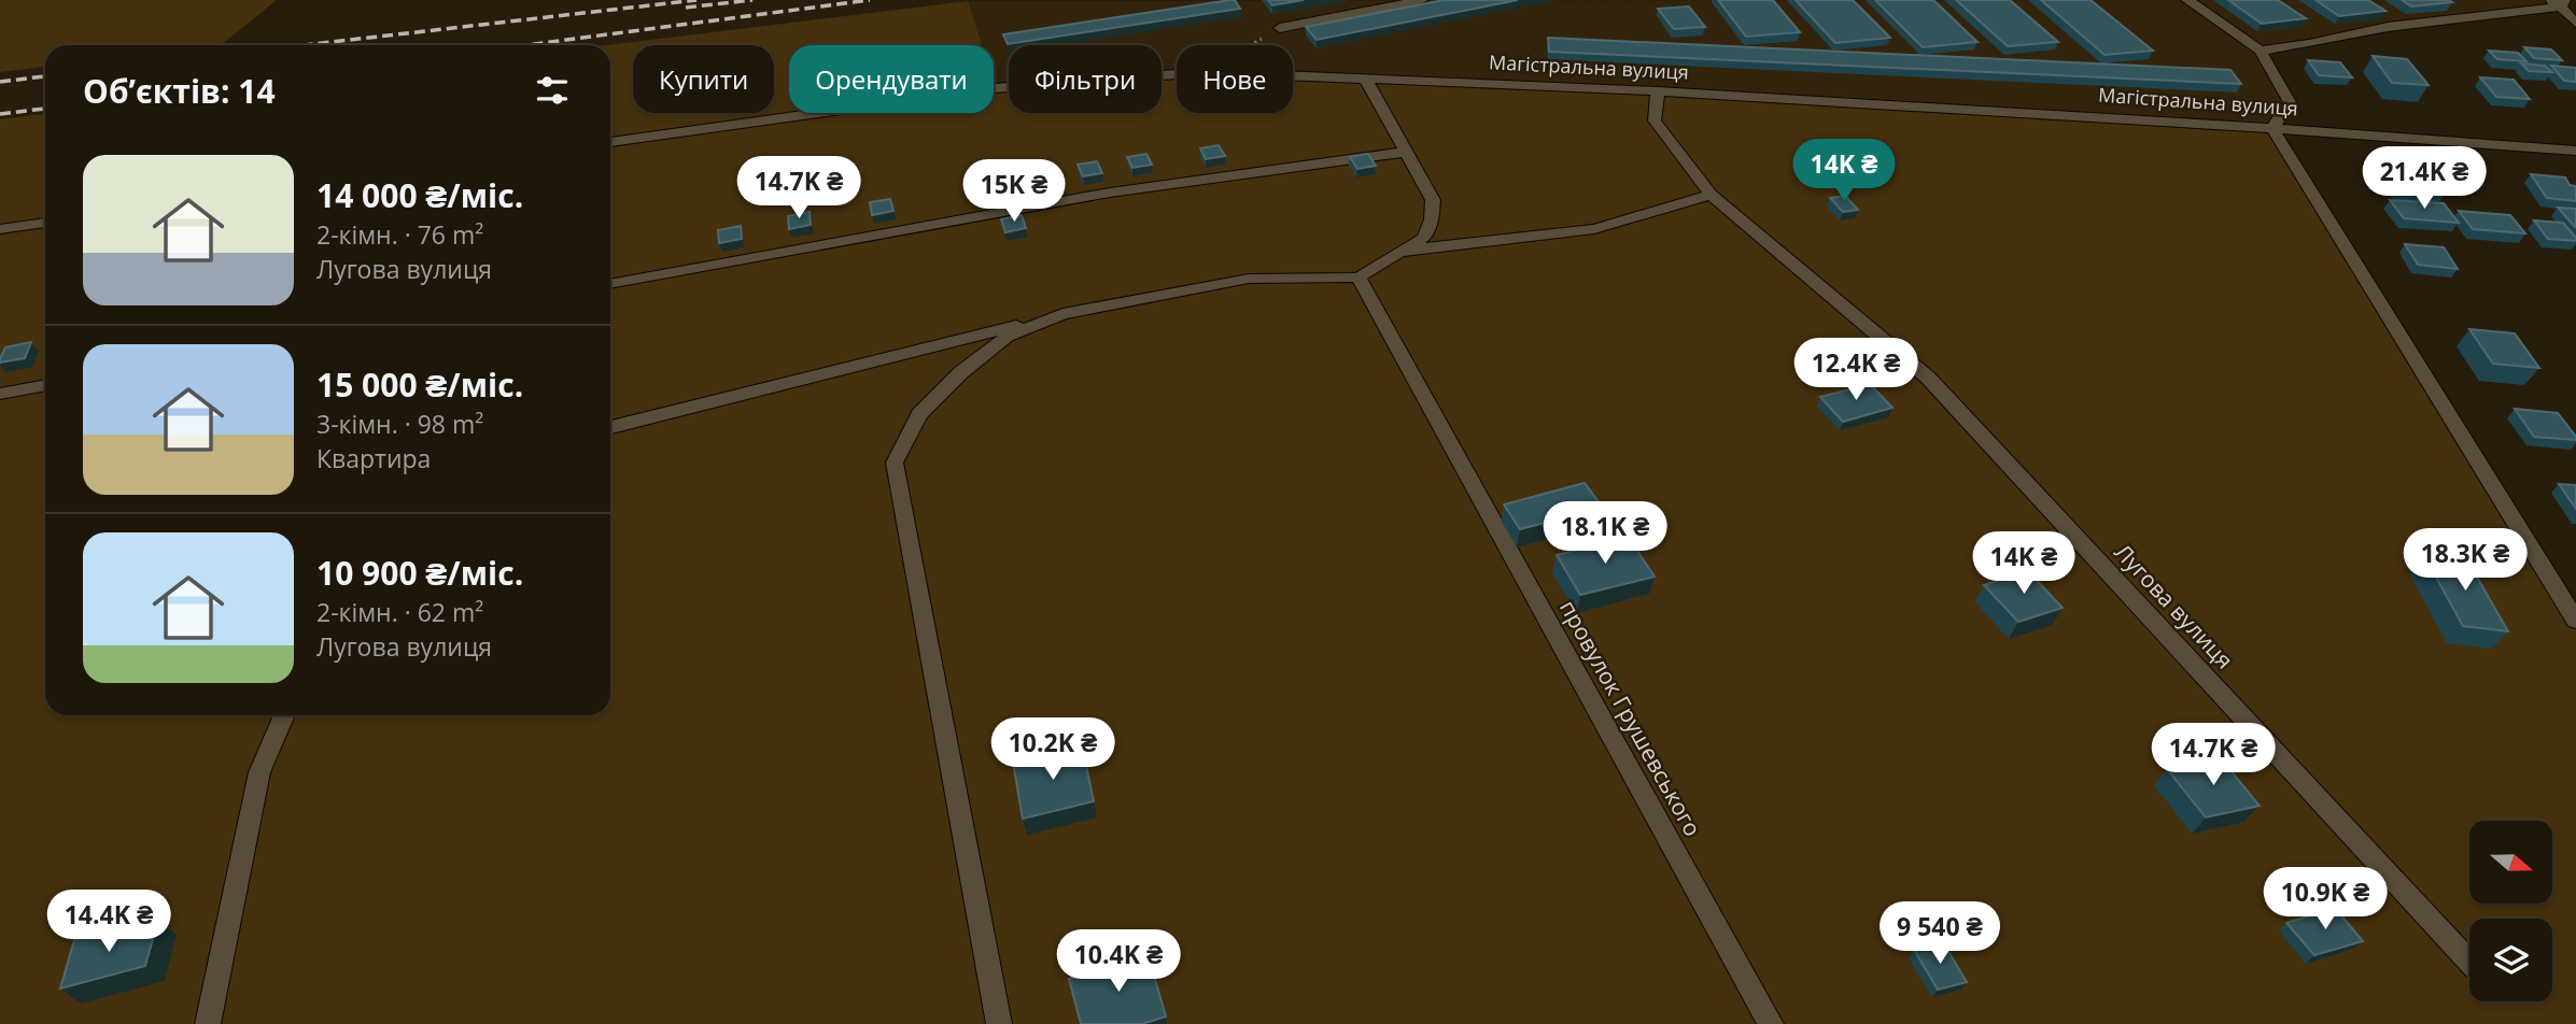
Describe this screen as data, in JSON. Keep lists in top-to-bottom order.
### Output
{
  "streets": {
    "street": ["Магістральна вулиця", "Лугова вулиця", "провулок Грушевського"]
  },
  "crossings": [
    ["Магістральна вулиця", "Лугова вулиця"]
  ],
  "north": "right",
  "page": {
    "chip": [
      "Купити",
      "Орендувати",
      "Фільтри",
      "Нове"
    ],
    "heading": "Об’єктів: 14",
    "list": [
      {
        "name": "14 000 ₴/міс.",
        "note": "2-кімн. · 76 m² · Лугова вулиця"
      },
      {
        "name": "15 000 ₴/міс.",
        "note": "3-кімн. · 98 m² · Квартира"
      },
      {
        "name": "10 900 ₴/міс.",
        "note": "2-кімн. · 62 m² · Лугова вулиця"
      }
    ],
    "price": [
      "14K ₴",
      "21.4K ₴",
      "14.7K ₴",
      "15K ₴",
      "12.4K ₴",
      "18.1K ₴",
      "18.3K ₴",
      "14K ₴",
      "10.2K ₴",
      "14.7K ₴",
      "10.9K ₴",
      "14.4K ₴",
      "9 540 ₴",
      "10.4K ₴"
    ]
  }
}
